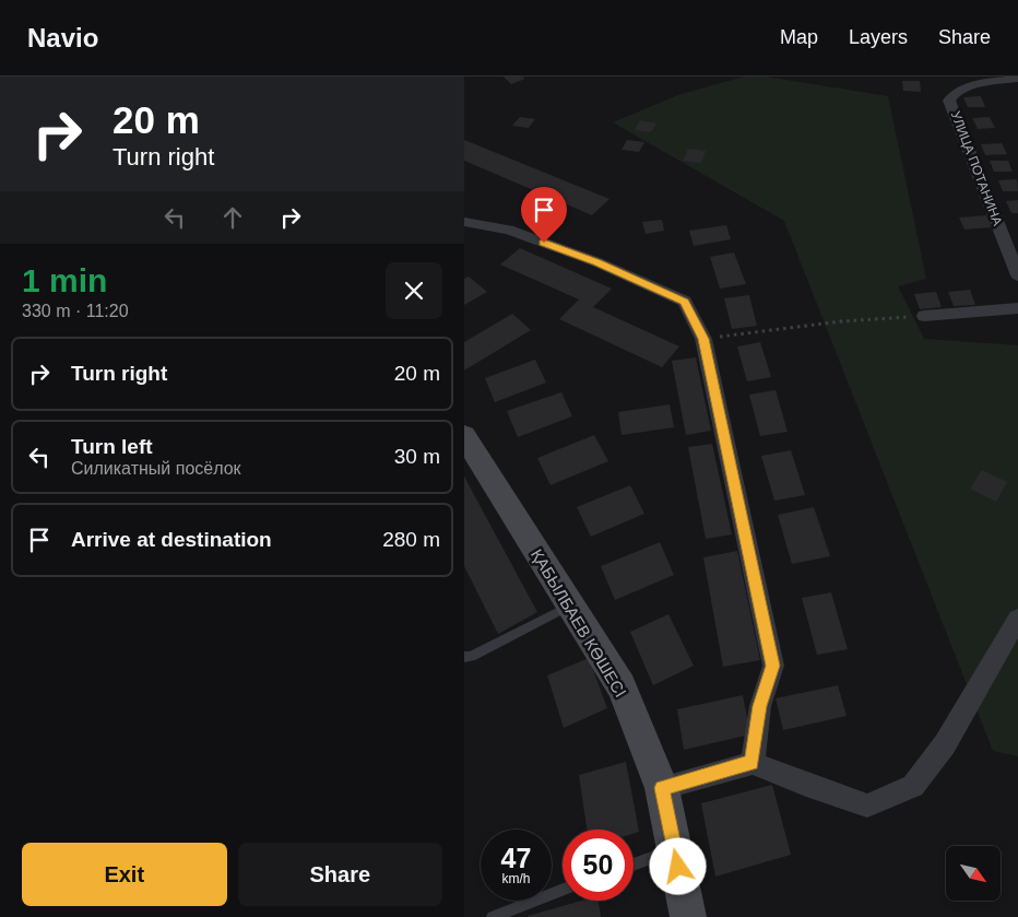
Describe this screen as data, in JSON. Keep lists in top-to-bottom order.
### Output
{
  "streets": {
    "main road": ["ҚАБЫЛБАЕВ КӨШЕСІ"],
    "street": ["УЛИЦА ПОТАНИНА"]
  },
  "north": "bottom right",
  "page": {
    "header": "Navio",
    "nav": ["Map", "Layers", "Share"],
    "turn": ["20 m", "Turn right"],
    "heading": ["1 min", "330 m · 11:20"],
    "list": [
      {
        "name": "Turn right",
        "value": "20 m"
      },
      {
        "name": "Turn left",
        "note": "Силикатный посёлок",
        "value": "30 m"
      },
      {
        "name": "Arrive at destination",
        "value": "280 m"
      }
    ],
    "speed": "47 km/h",
    "limit": "50",
    "buttons": ["Exit", "Share"]
  }
}
